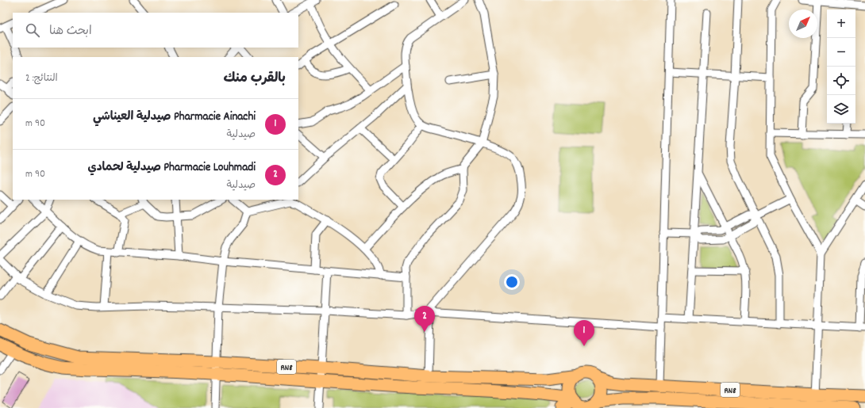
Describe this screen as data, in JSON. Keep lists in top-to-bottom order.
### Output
{
  "streets": {
    "main road": ["RN8"]
  },
  "north": "top right",
  "page": {
    "map_buttons": ["+", "−"],
    "search": "ابحث هنا",
    "heading": ["بالقرب منك", "النتائج: 2"],
    "list": [
      {
        "mark": "1",
        "name": "Pharmacie Ainachi صيدلية العيناشي",
        "note": "صيدلية",
        "value": "90 m"
      },
      {
        "mark": "2",
        "name": "Pharmacie Louhmadi صيدلية لحمادي",
        "note": "صيدلية",
        "value": "90 m"
      }
    ],
    "pins": ["2", "1"]
  }
}
